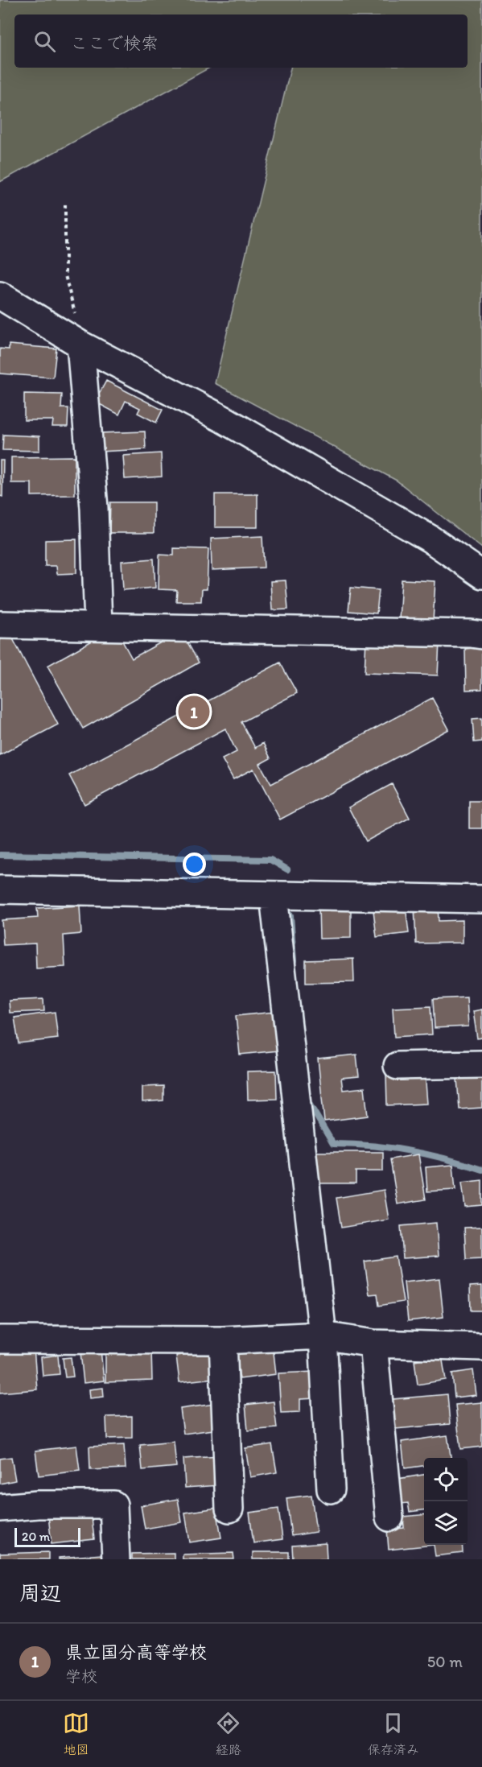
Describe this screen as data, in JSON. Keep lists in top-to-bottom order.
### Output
{
  "scale_bar": "20 m",
  "page": {
    "search": "ここで検索",
    "pins": "1",
    "scale": "20 m",
    "heading": "周辺",
    "list": [
      {
        "mark": "1",
        "name": "県立国分高等学校",
        "note": "学校",
        "value": "50 m"
      }
    ],
    "nav": ["地図", "経路", "保存済み"]
  }
}
